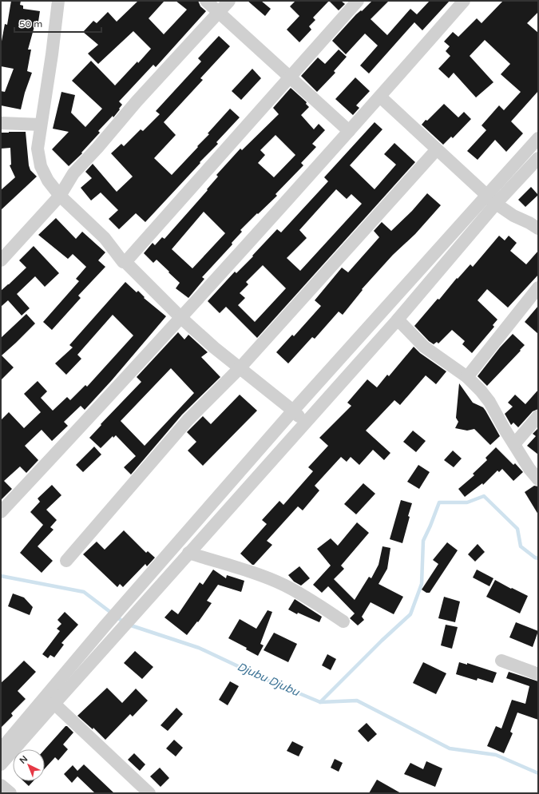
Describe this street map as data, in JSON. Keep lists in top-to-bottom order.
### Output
{
  "water": ["Djubu Djubu"],
  "scale_bar": "50 m",
  "north": "top left"
}
